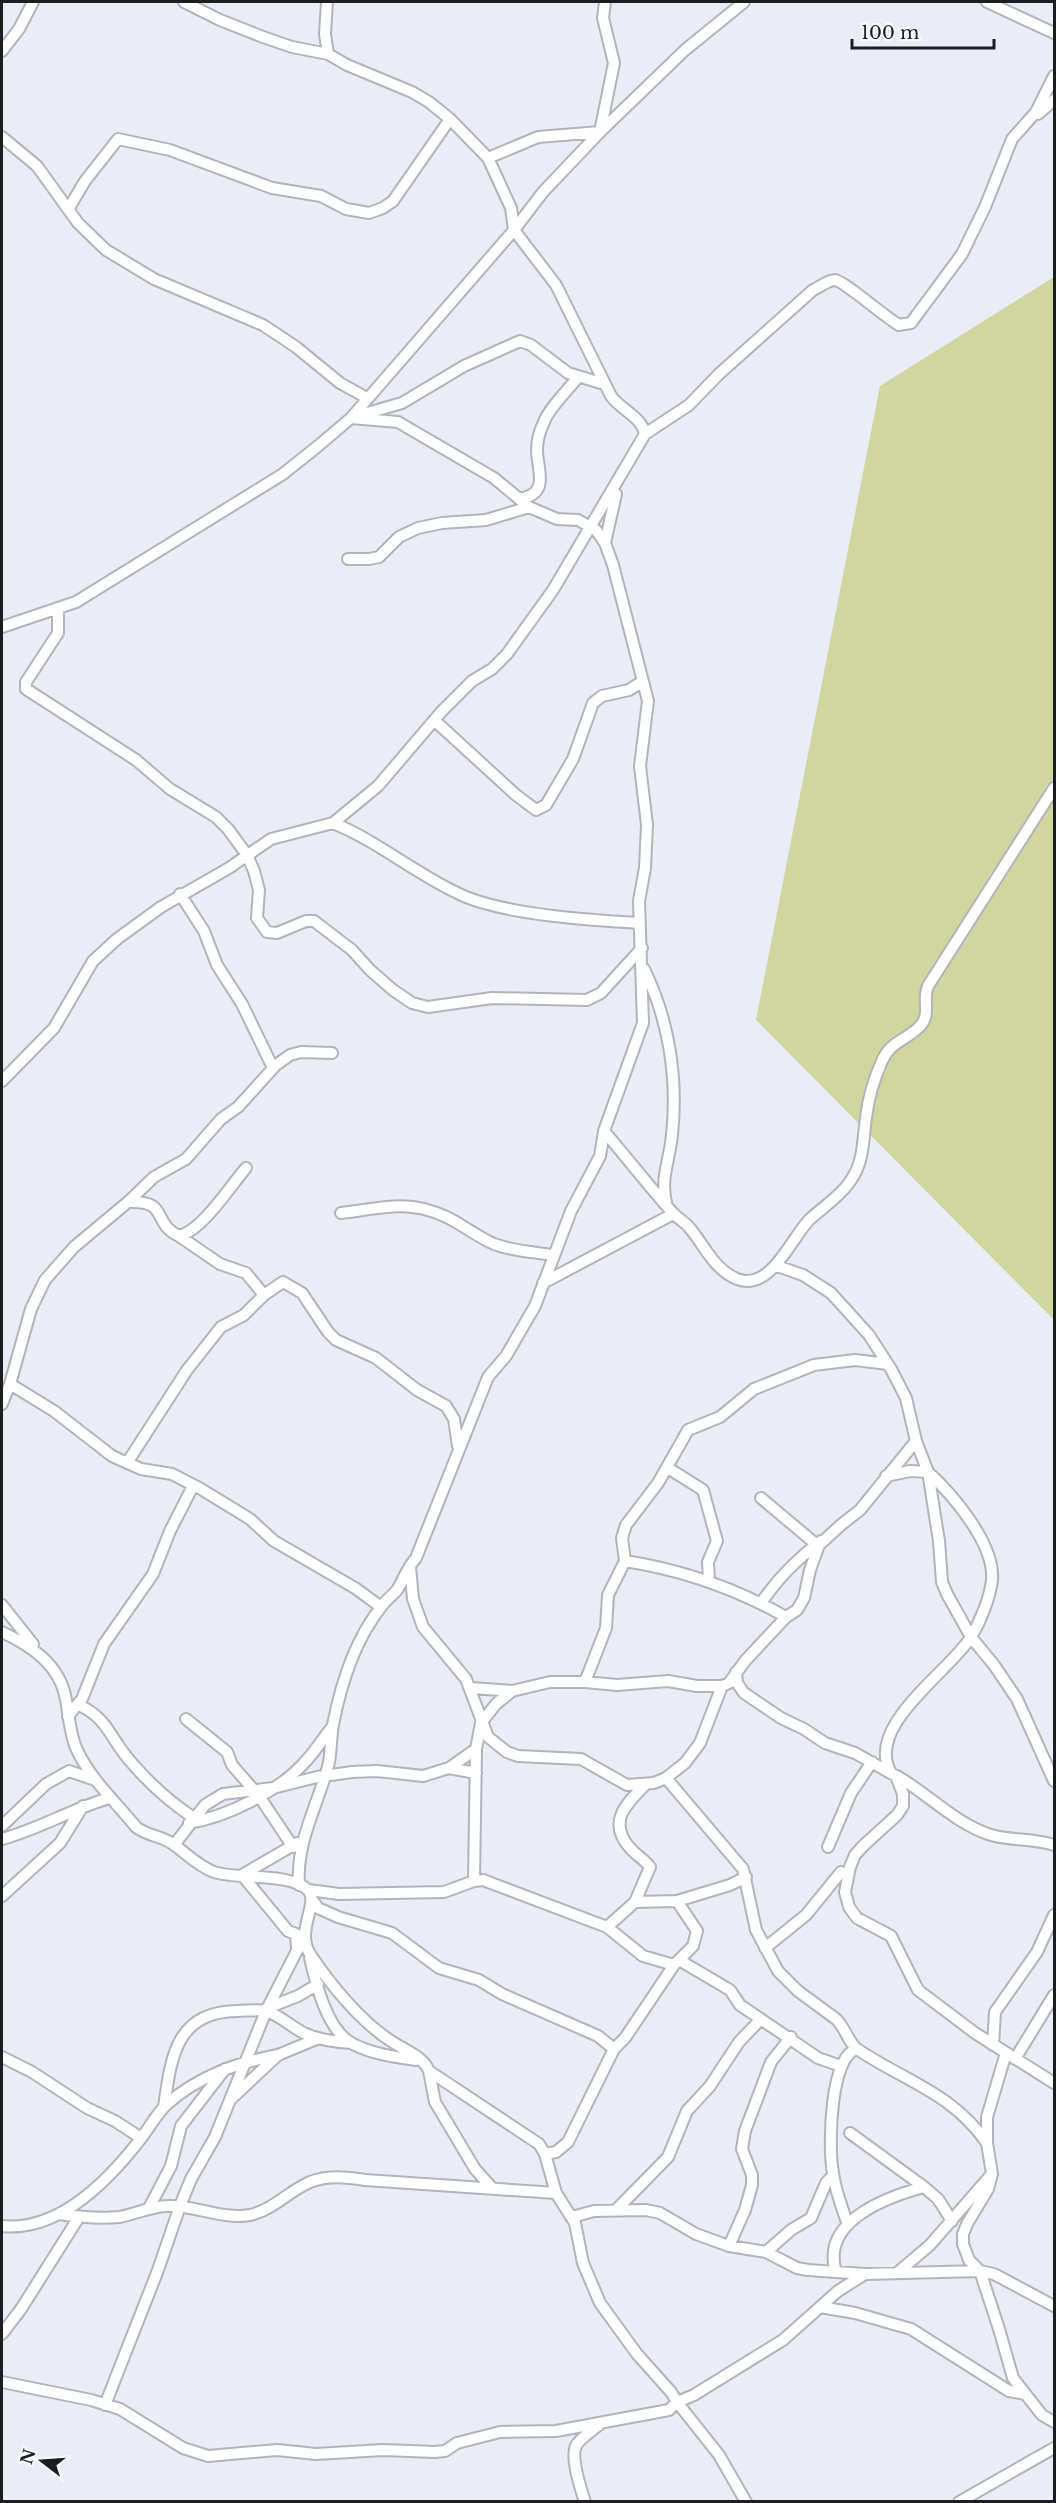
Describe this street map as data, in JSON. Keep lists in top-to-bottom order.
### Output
{
  "scale_bar": "100 m",
  "north": "left"
}
